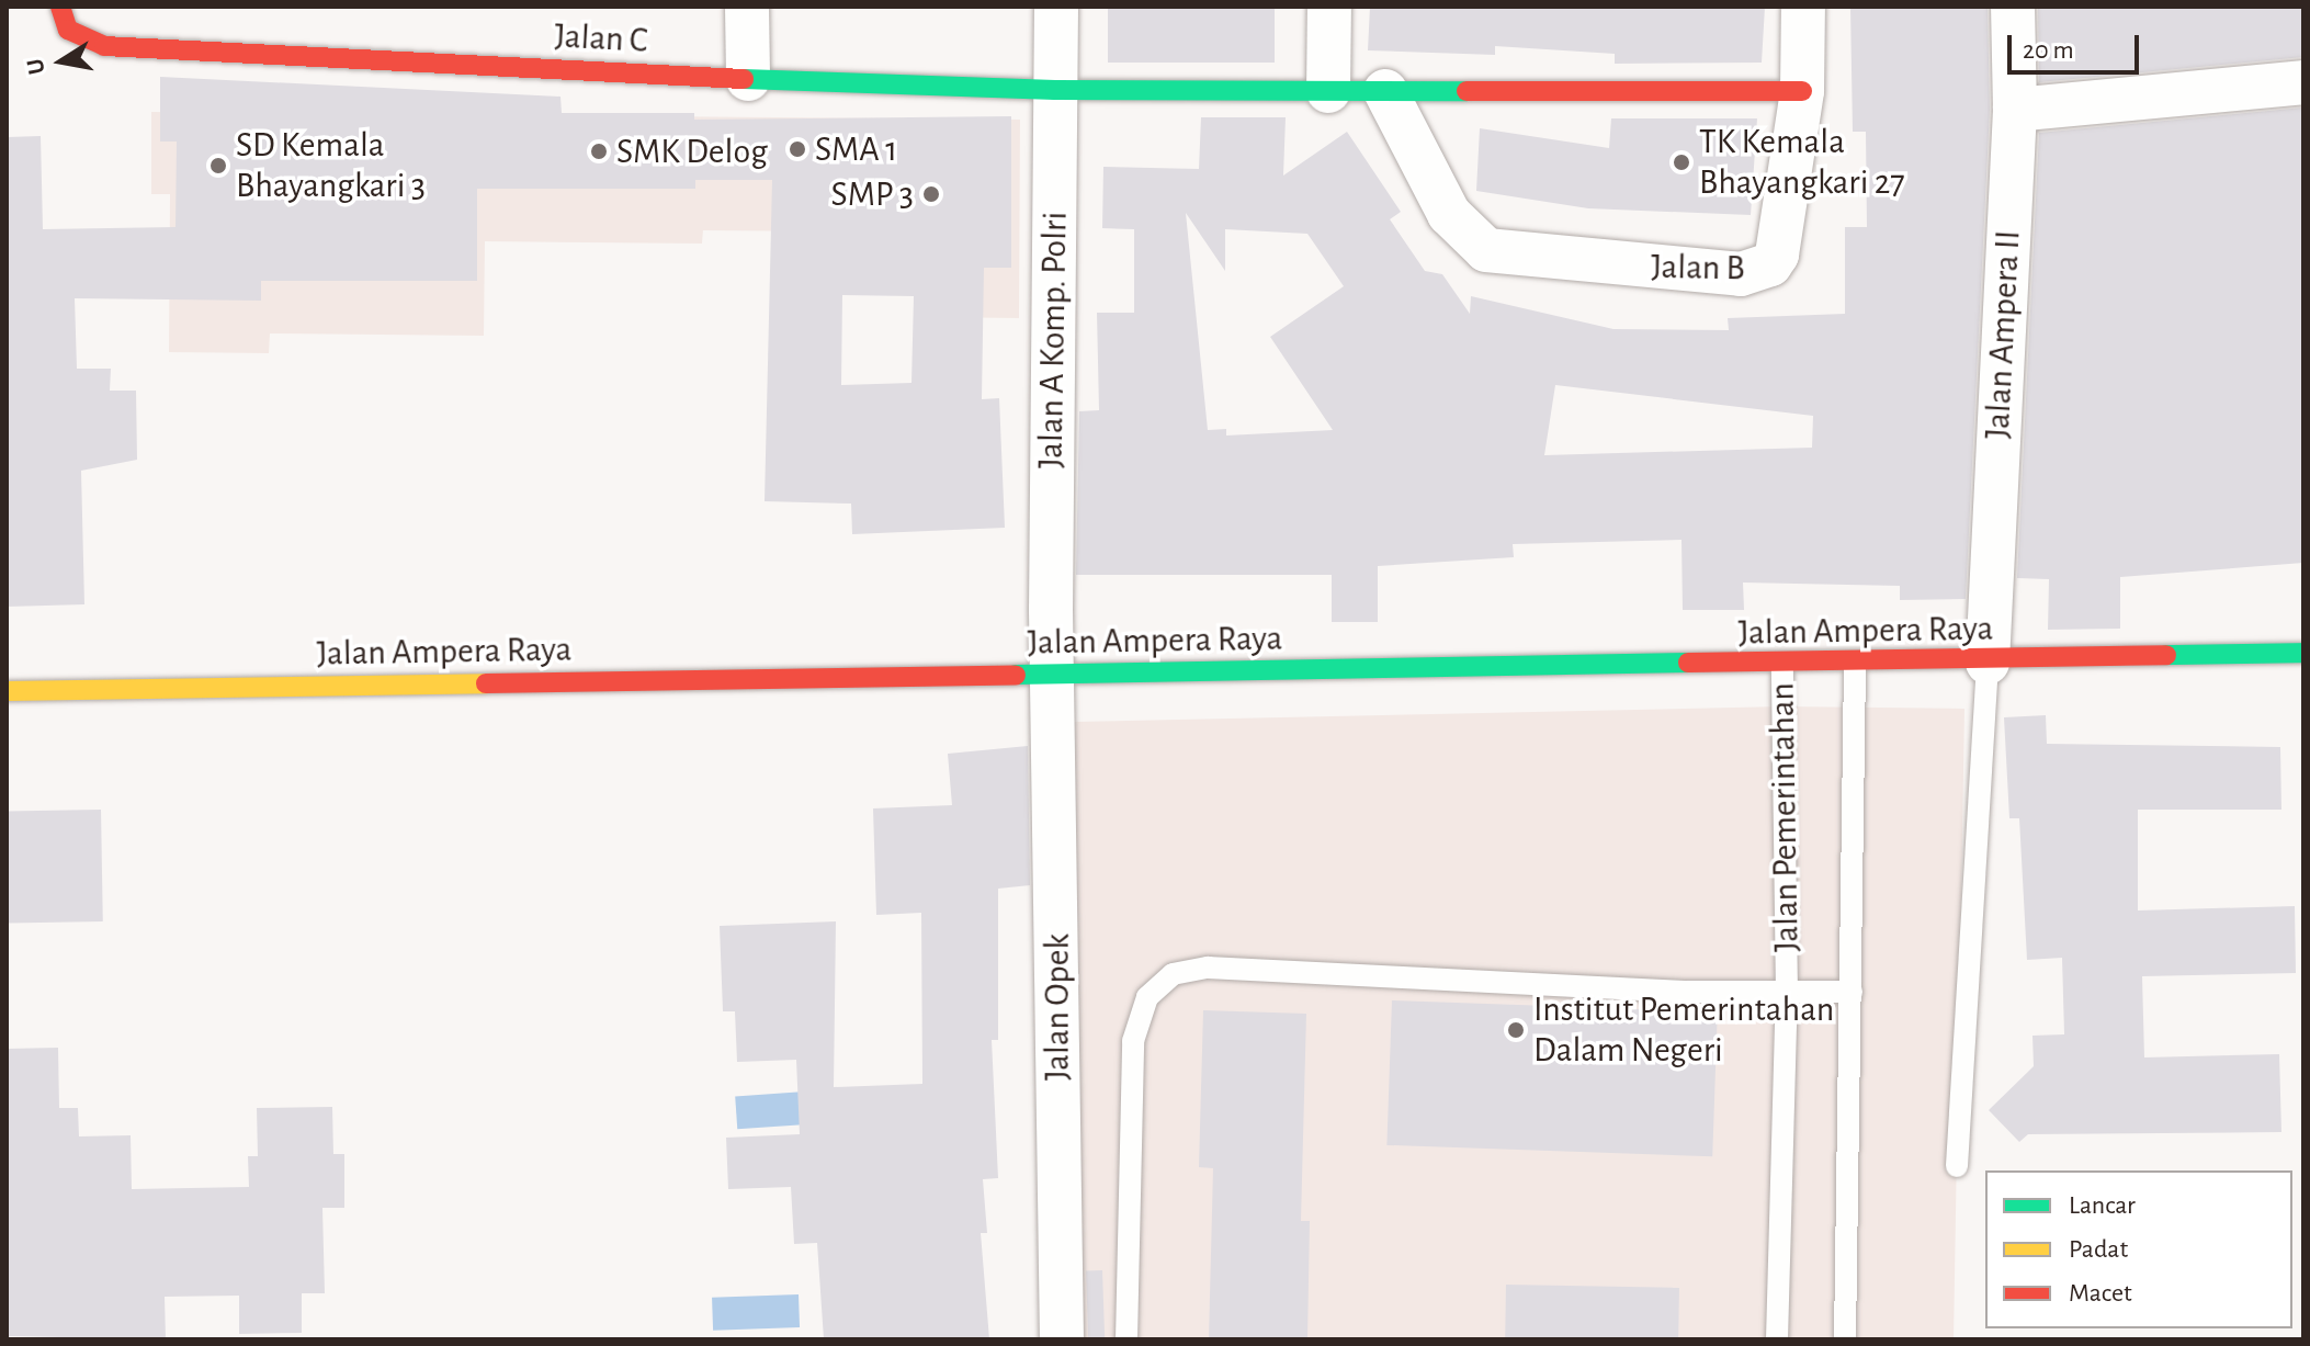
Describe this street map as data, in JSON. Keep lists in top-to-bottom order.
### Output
{
  "streets": {
    "street": [
      "Jalan C",
      "Jalan B",
      "Jalan Ampera II",
      "Jalan A Komp. Polri",
      "Jalan Ampera Raya",
      "Jalan Opek"
    ],
    "lane": ["Jalan Pemerintahan"]
  },
  "crossings": [
    ["Jalan C", "Jalan A Komp. Polri"],
    ["Jalan Ampera II", "Jalan Ampera Raya"],
    ["Jalan A Komp. Polri", "Jalan Ampera Raya"],
    ["Jalan A Komp. Polri", "Jalan Opek"],
    ["Jalan Ampera Raya", "Jalan Pemerintahan"],
    ["Jalan Ampera Raya", "Jalan Opek"]
  ],
  "places": [
    "SMA 1",
    "SMK Delog",
    "TK Kemala Bhayangkari 27",
    "SD Kemala Bhayangkari 3",
    "SMP 3",
    "Institut Pemerintahan Dalam Negeri"
  ],
  "legend": ["Lancar", "Padat", "Macet"],
  "scale_bar": "20 m",
  "north": "left"
}
